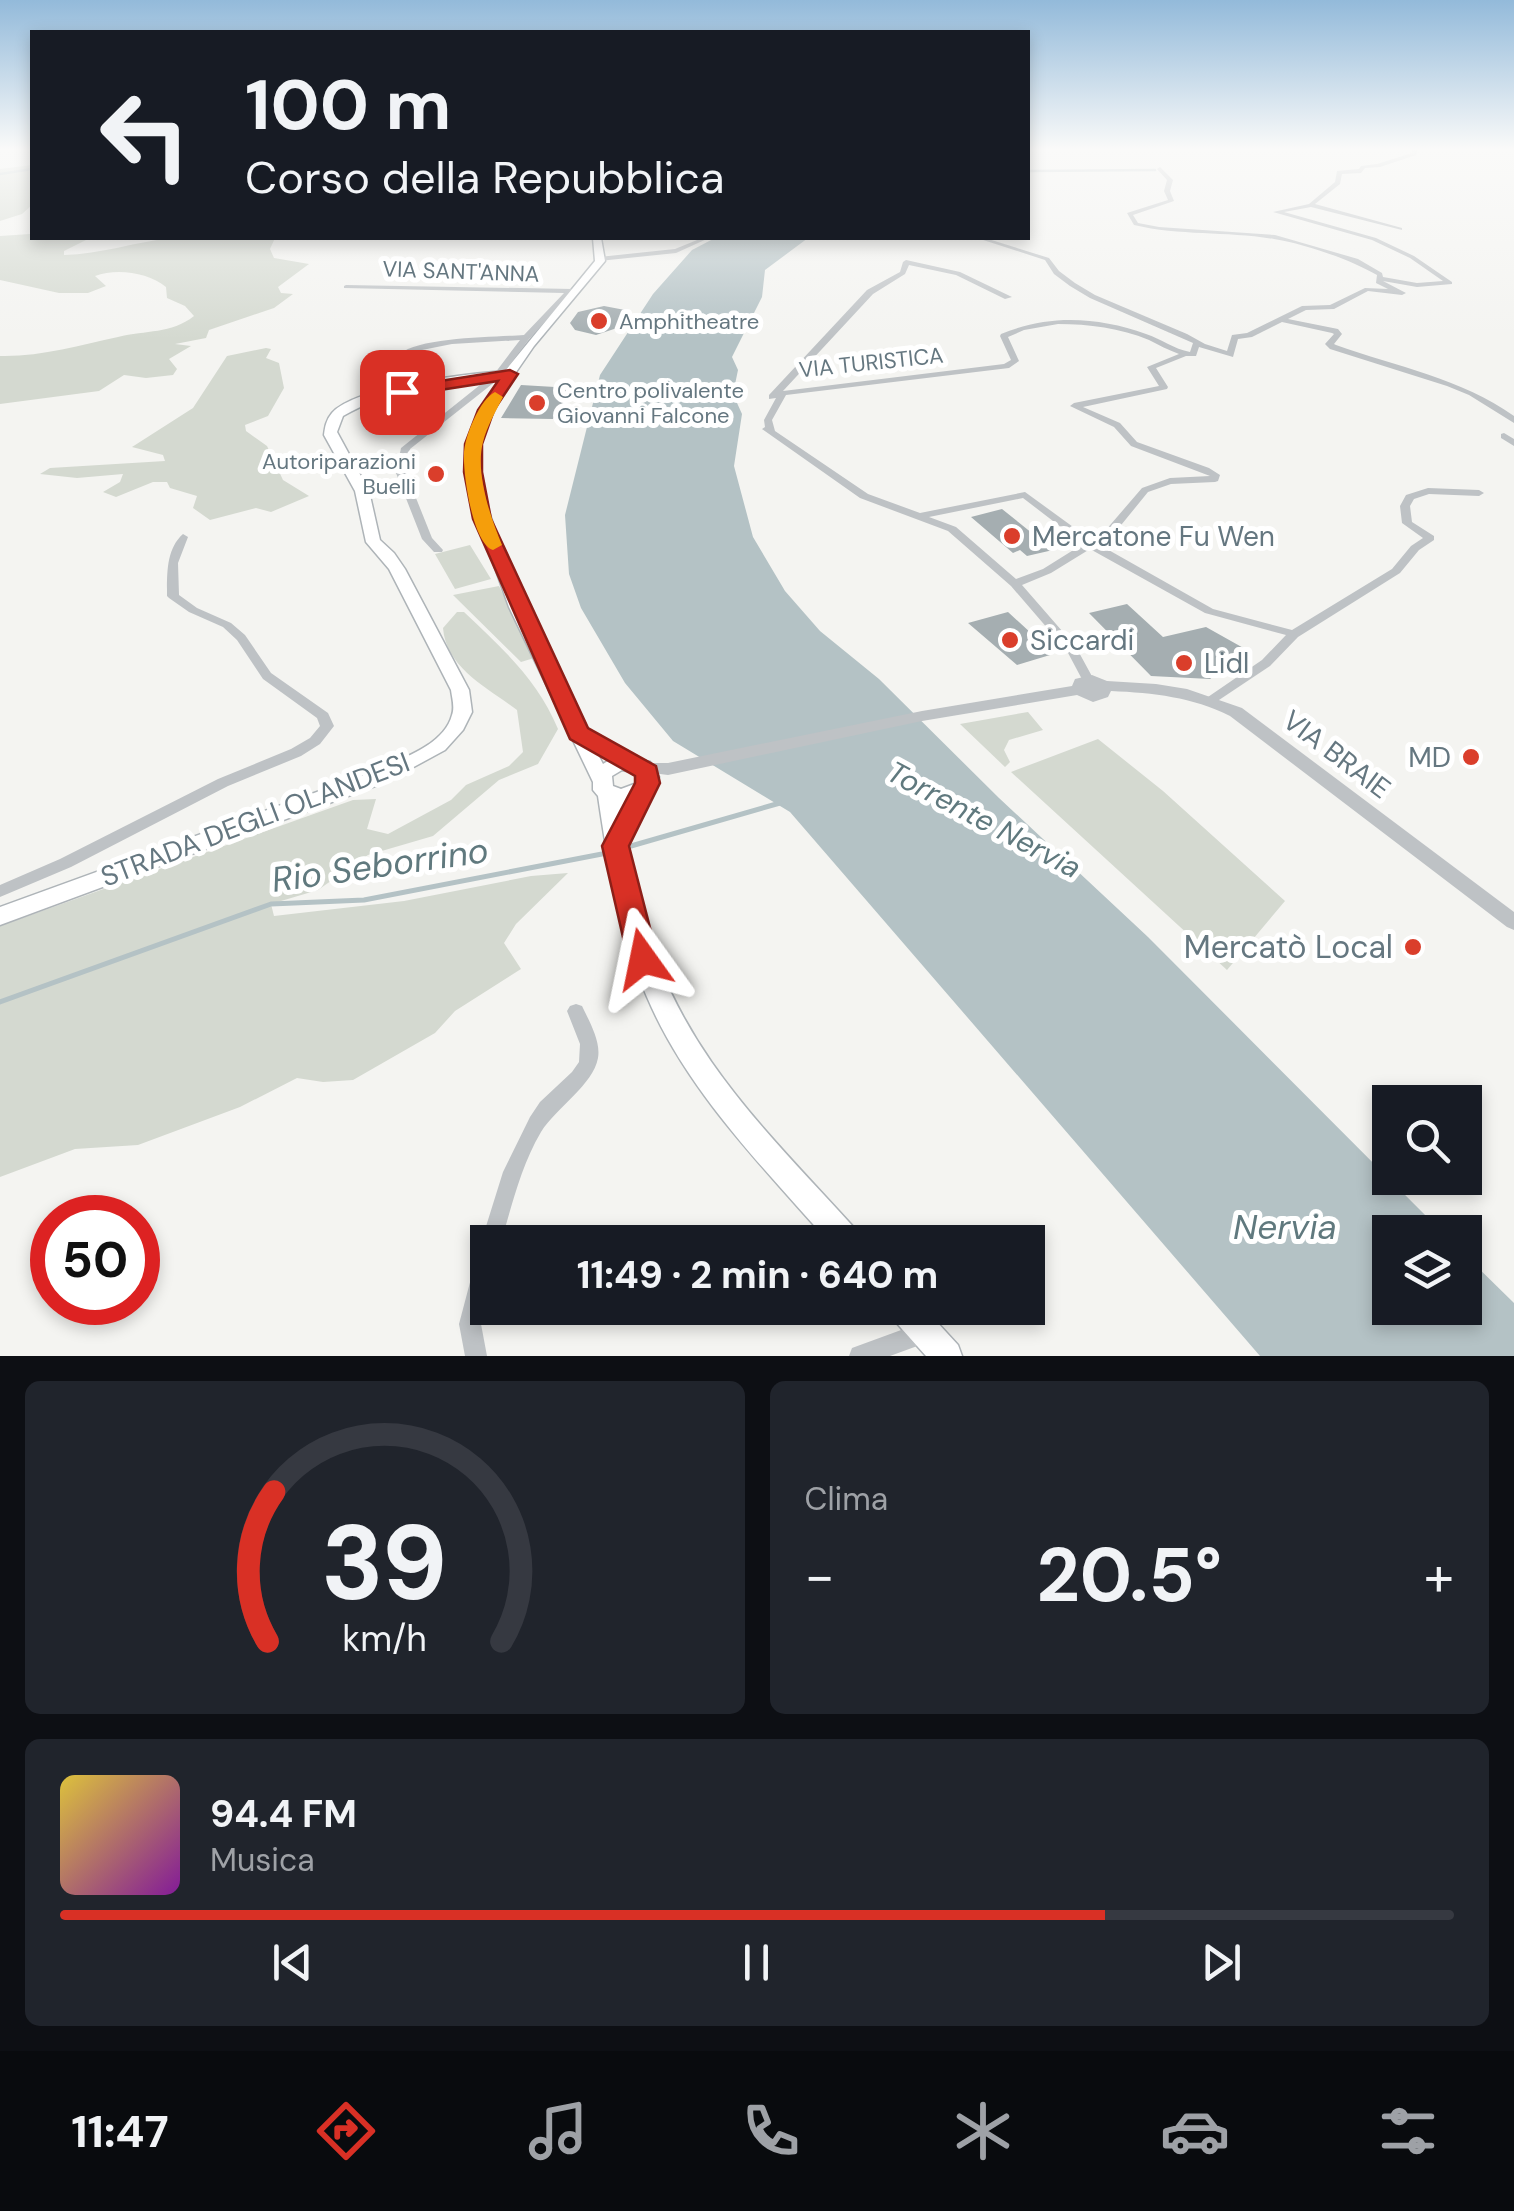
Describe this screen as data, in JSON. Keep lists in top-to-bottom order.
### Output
{
  "streets": {
    "main road": ["STRADA DEGLI OLANDESI"],
    "street": ["VIA SANT'ANNA", "VIA TURISTICA", "VIA BRAIE"]
  },
  "water": ["Torrente Nervia", "Rio Seborrino", "Nervia"],
  "places": [
    "Amphitheatre",
    "Centro polivalente Giovanni Falcone",
    "Autoriparazioni Buelli",
    "Mercatone Fu Wen",
    "Siccardi",
    "Lidl",
    "MD",
    "Mercatò Local"
  ],
  "page": {
    "turn": ["100 m", "Corso della Repubblica"],
    "limit": "50",
    "trip": "11:49 · 2 min · 640 m",
    "tile": "Clima",
    "heat": ["−", "20.5°", "+"],
    "song": ["94.4 FM", "Musica"],
    "tabs": "11:47",
    "gauge": ["39", "km/h"]
  }
}
